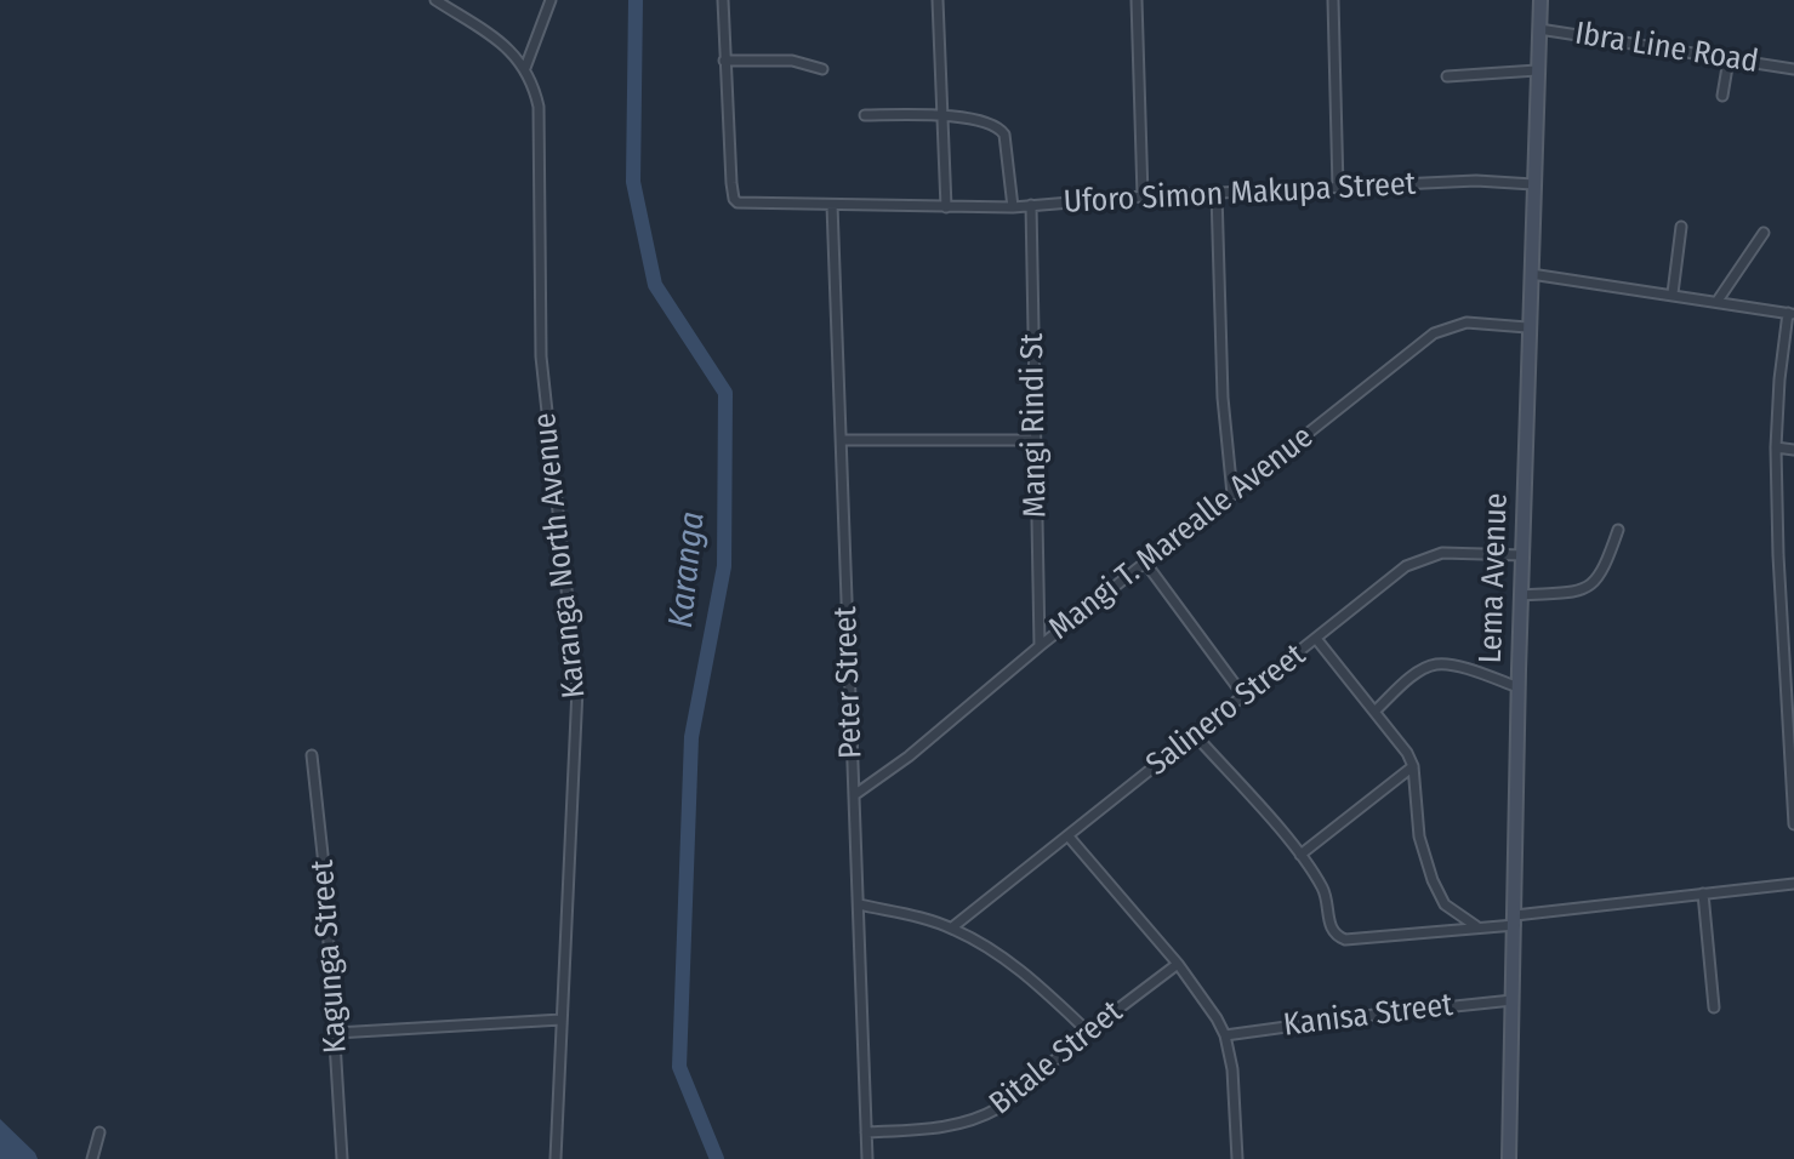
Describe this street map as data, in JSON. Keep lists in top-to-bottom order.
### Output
{
  "streets": {
    "main road": ["Lema Avenue"],
    "street": [
      "Ibra Line Road",
      "Uforo Simon Makupa Street",
      "Mangi Rindi St",
      "Mangi T. Marealle Avenue",
      "Karanga North Avenue",
      "Peter Street",
      "Salinero Street",
      "Kagunga Street",
      "Kanisa Street",
      "Bitale Street"
    ]
  },
  "crossings": [
    ["Ibra Line Road", "Lema Avenue"],
    ["Uforo Simon Makupa Street", "Mangi Rindi St"],
    ["Uforo Simon Makupa Street", "Lema Avenue"],
    ["Uforo Simon Makupa Street", "Peter Street"],
    ["Mangi Rindi St", "Mangi T. Marealle Avenue"],
    ["Mangi T. Marealle Avenue", "Lema Avenue"],
    ["Mangi T. Marealle Avenue", "Peter Street"],
    ["Lema Avenue", "Salinero Street"],
    ["Lema Avenue", "Kanisa Street"],
    ["Peter Street", "Bitale Street"]
  ],
  "water": ["Karanga"]
}
